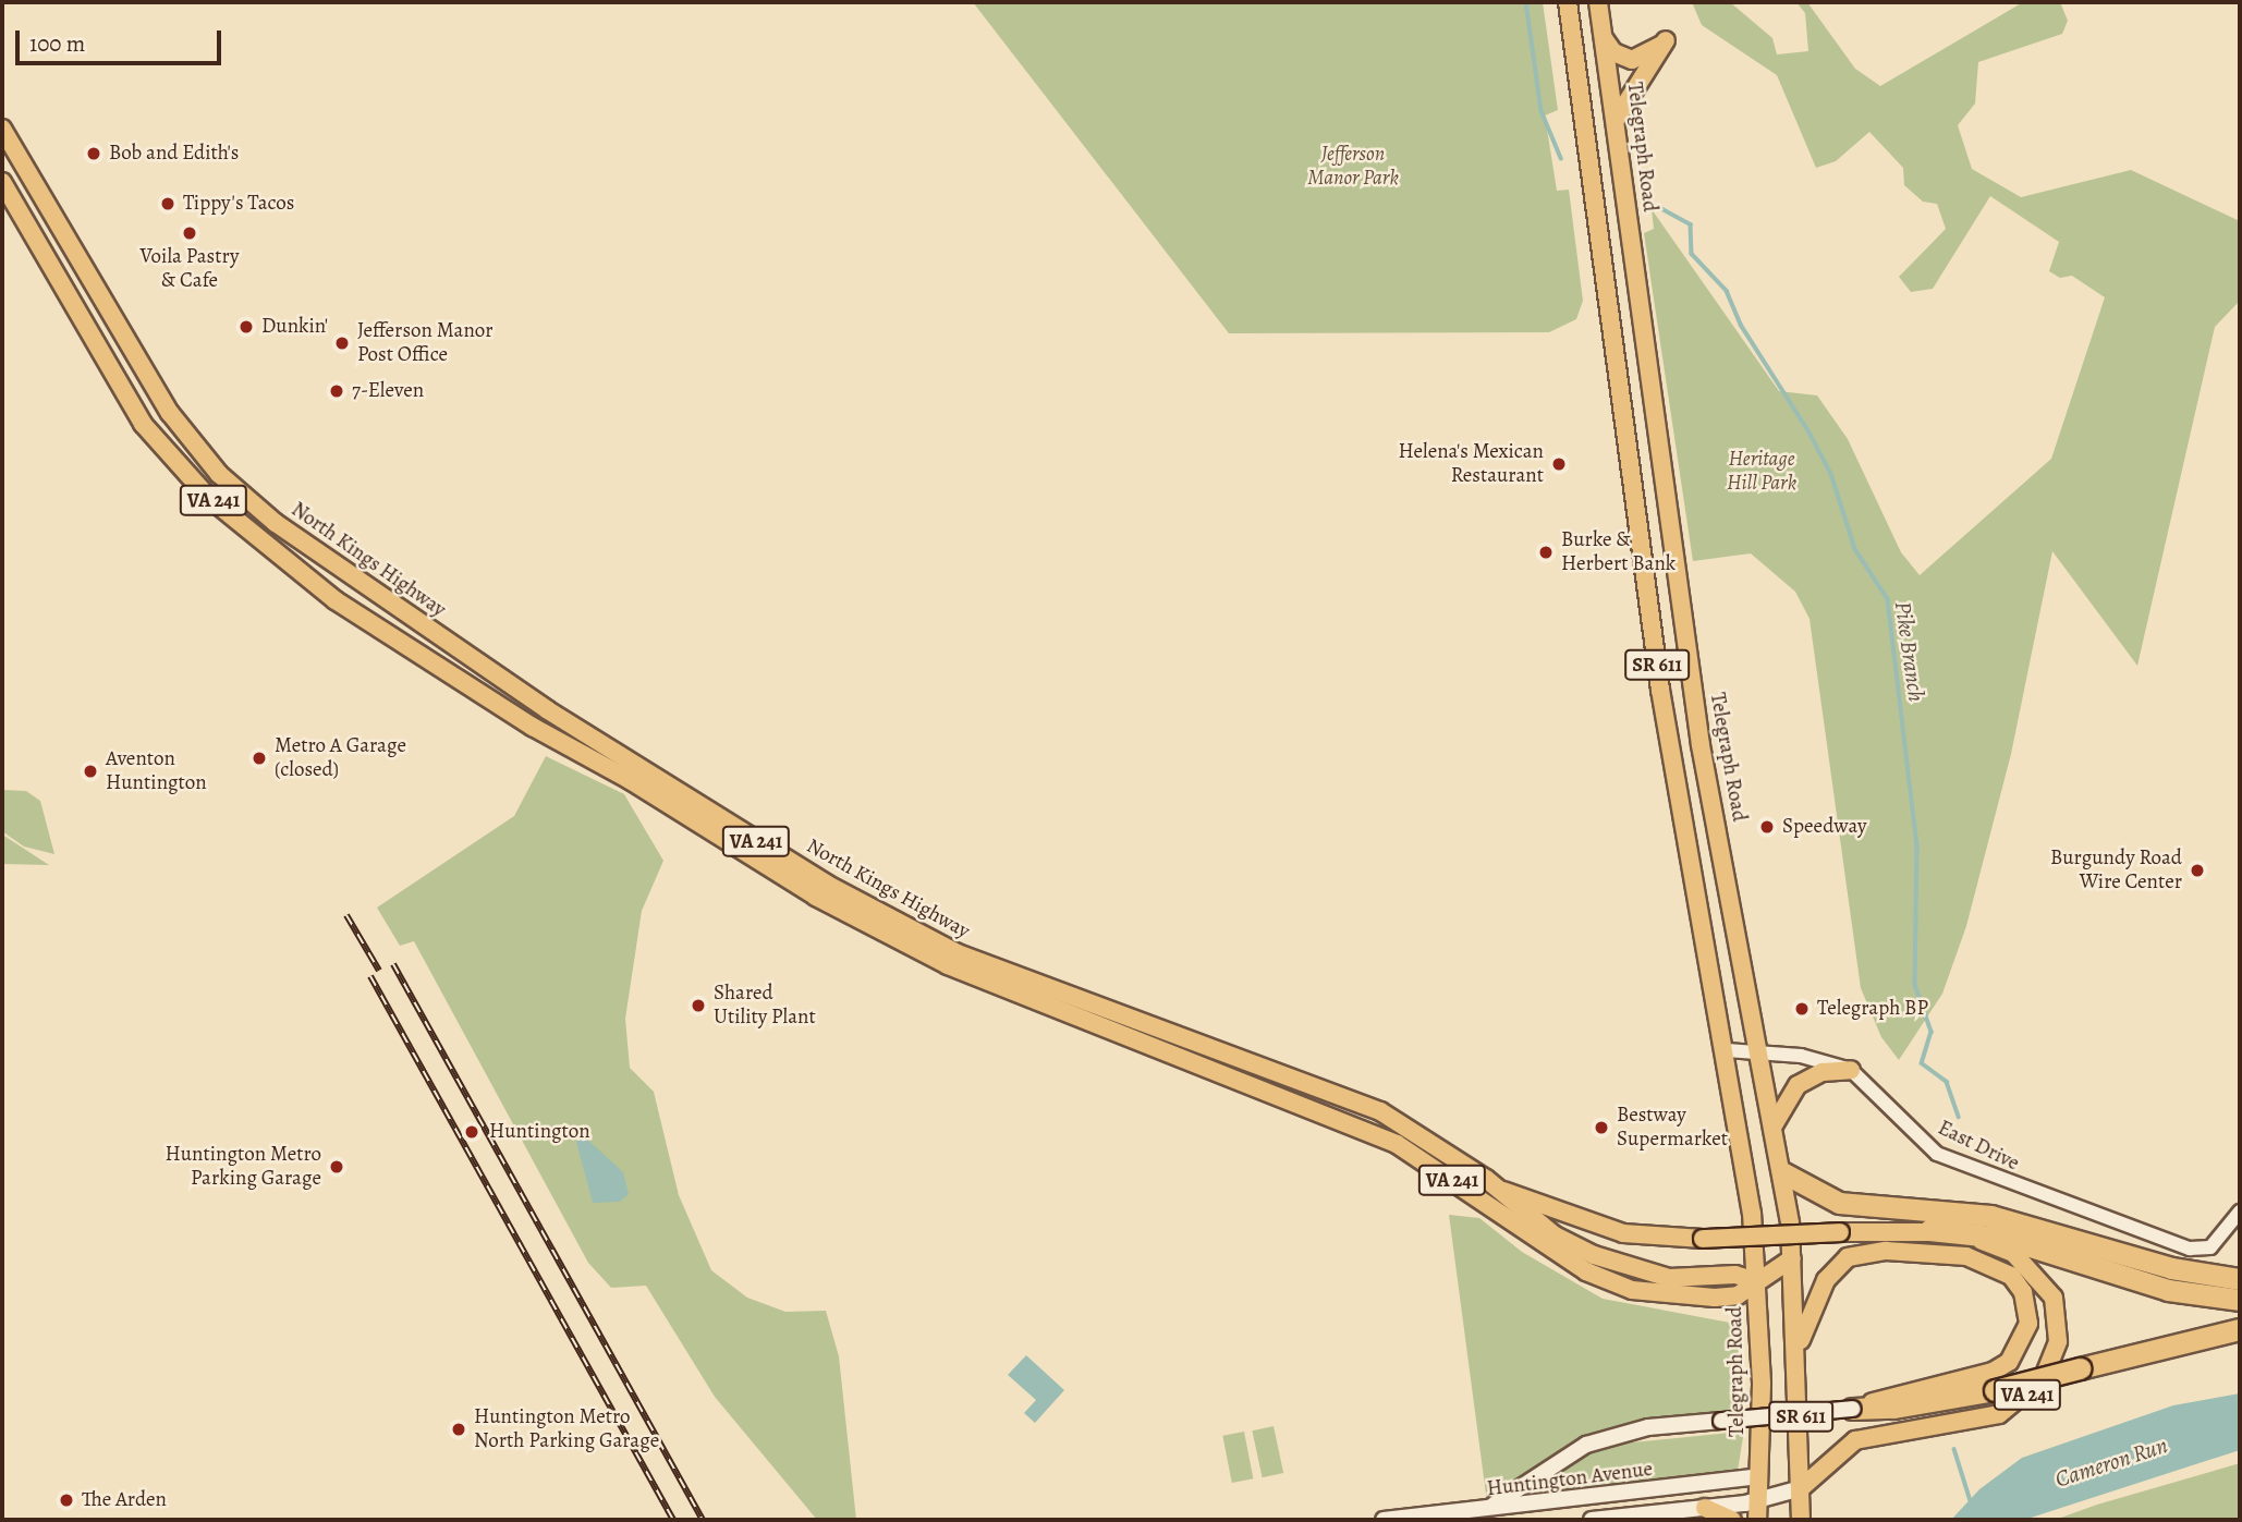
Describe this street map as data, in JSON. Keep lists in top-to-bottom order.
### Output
{
  "streets": {
    "main road": [
      "Telegraph Road",
      "VA 241",
      "North Kings Highway",
      "SR 611",
      "Huntington Avenue"
    ],
    "street": ["East Drive"]
  },
  "crossings": [
    ["Telegraph Road", "VA 241"],
    ["Telegraph Road", "North Kings Highway"],
    ["Telegraph Road", "East Drive"],
    ["Telegraph Road", "Huntington Avenue"],
    ["VA 241", "North Kings Highway"],
    ["VA 241", "Huntington Avenue"]
  ],
  "water": ["Pike Branch", "Cameron Run"],
  "parks": ["Jefferson Manor Park", "Heritage Hill Park"],
  "places": [
    "Bob and Edith's",
    "Tippy's Tacos",
    "Voila Pastry & Cafe",
    "Dunkin'",
    "Jefferson Manor Post Office",
    "7-Eleven",
    "Helena's Mexican Restaurant",
    "Burke & Herbert Bank",
    "Metro A Garage (closed)",
    "Aventon Huntington",
    "Speedway",
    "Burgundy Road Wire Center",
    "Shared Utility Plant",
    "Telegraph BP",
    "Bestway Supermarket",
    "Huntington",
    "Huntington Metro Parking Garage",
    "Huntington Metro North Parking Garage",
    "The Arden"
  ],
  "scale_bar": "100 m"
}
